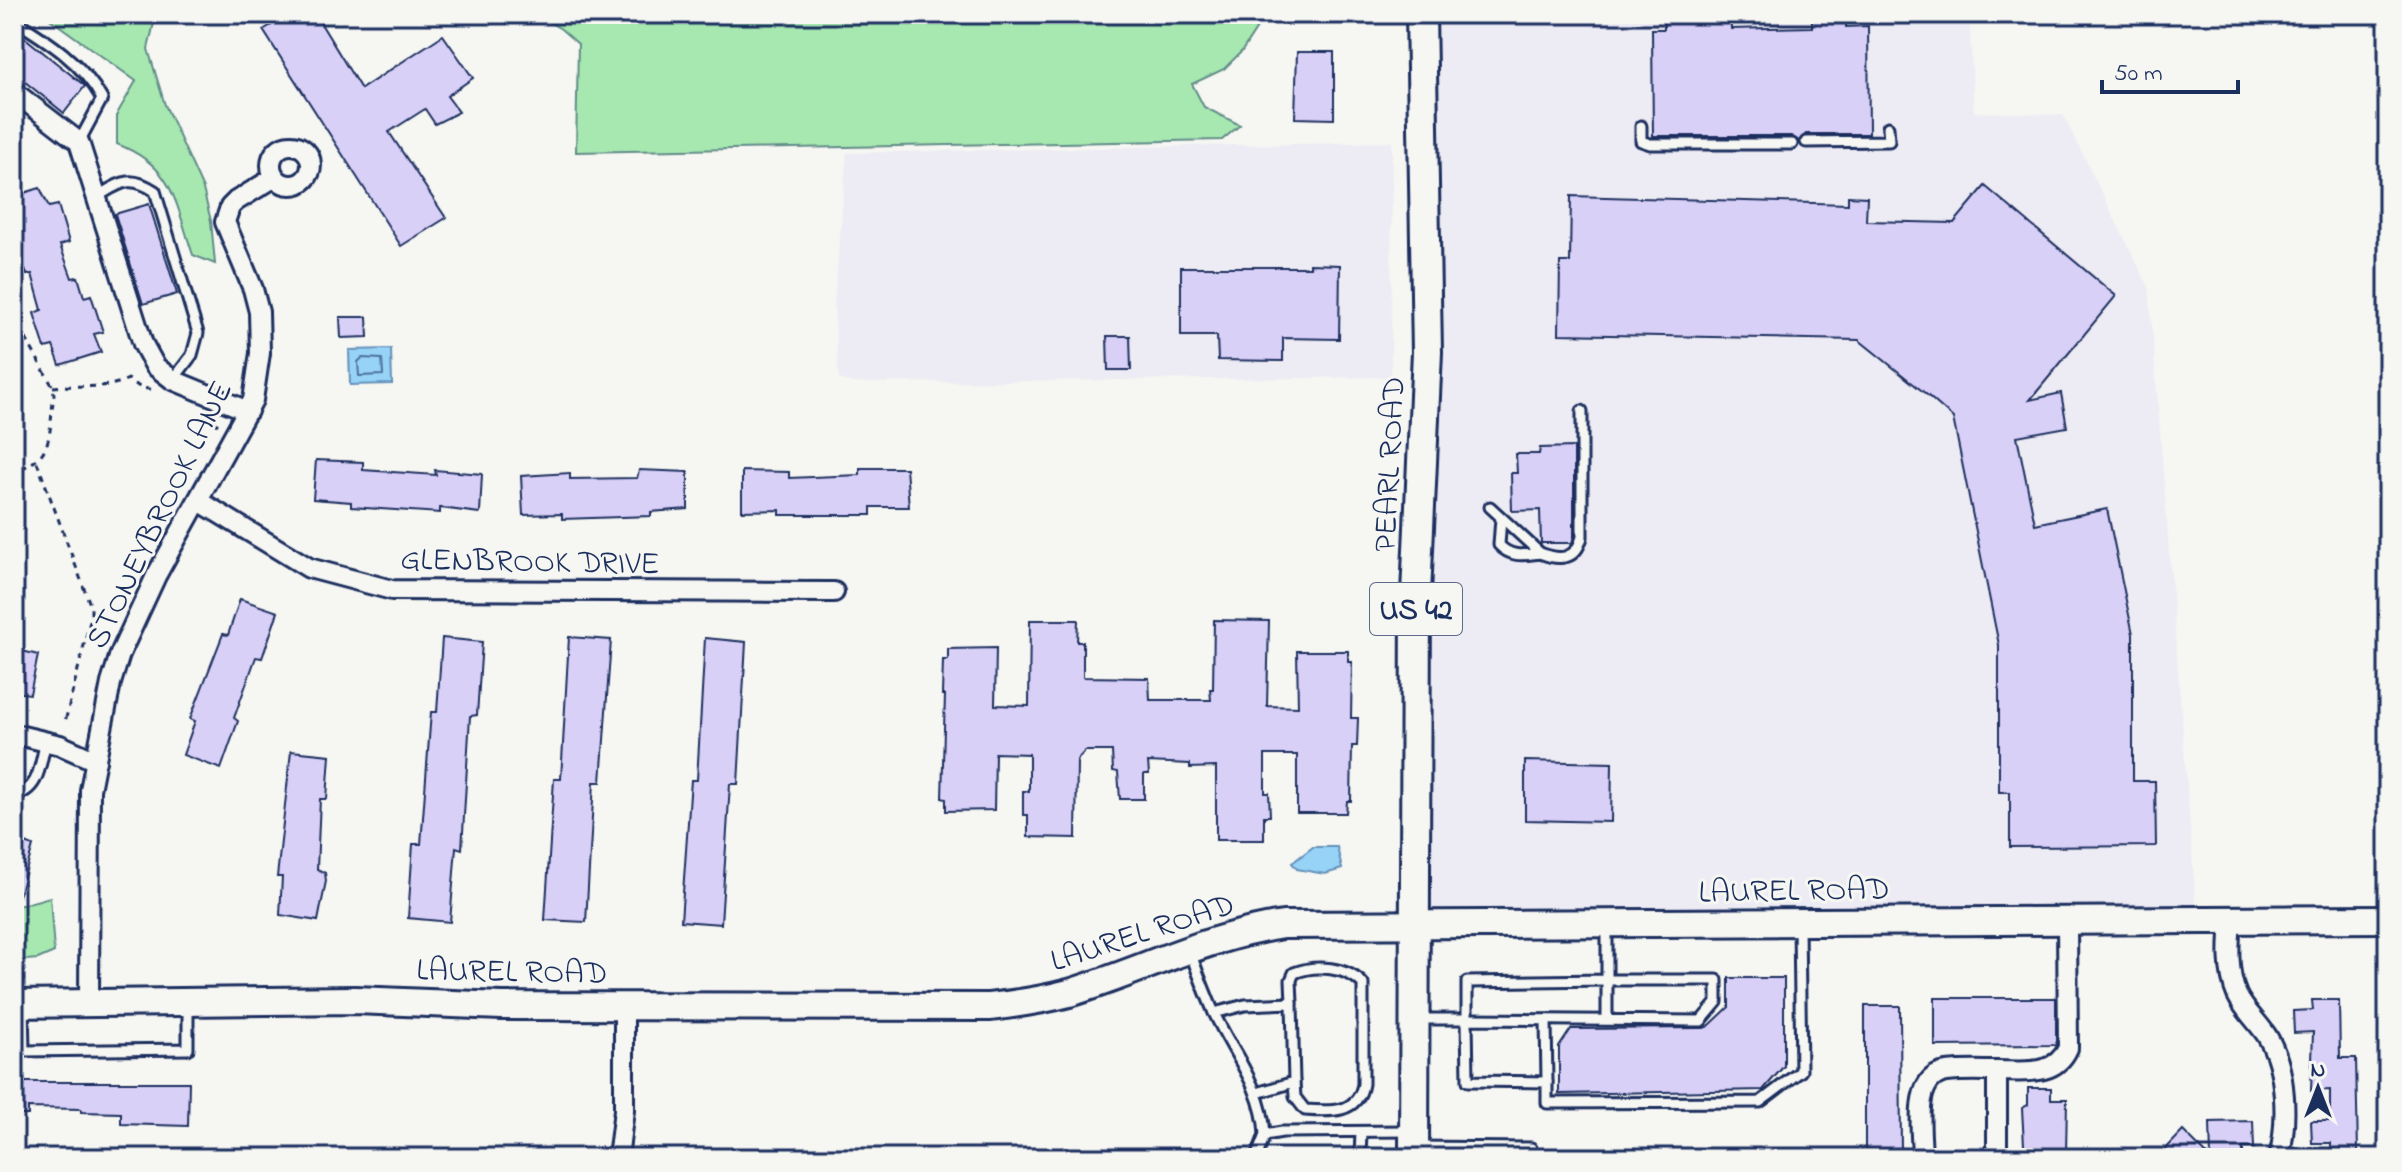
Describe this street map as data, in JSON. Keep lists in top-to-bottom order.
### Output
{
  "streets": {
    "main road": ["PEARL ROAD", "US 42"],
    "street": ["STONEYBROOK LANE", "GLENBROOK DRIVE", "LAUREL ROAD"]
  },
  "crossings": [
    ["PEARL ROAD", "LAUREL ROAD"],
    ["STONEYBROOK LANE", "GLENBROOK DRIVE"],
    ["STONEYBROOK LANE", "LAUREL ROAD"]
  ],
  "scale_bar": "50 m",
  "north": "top"
}
